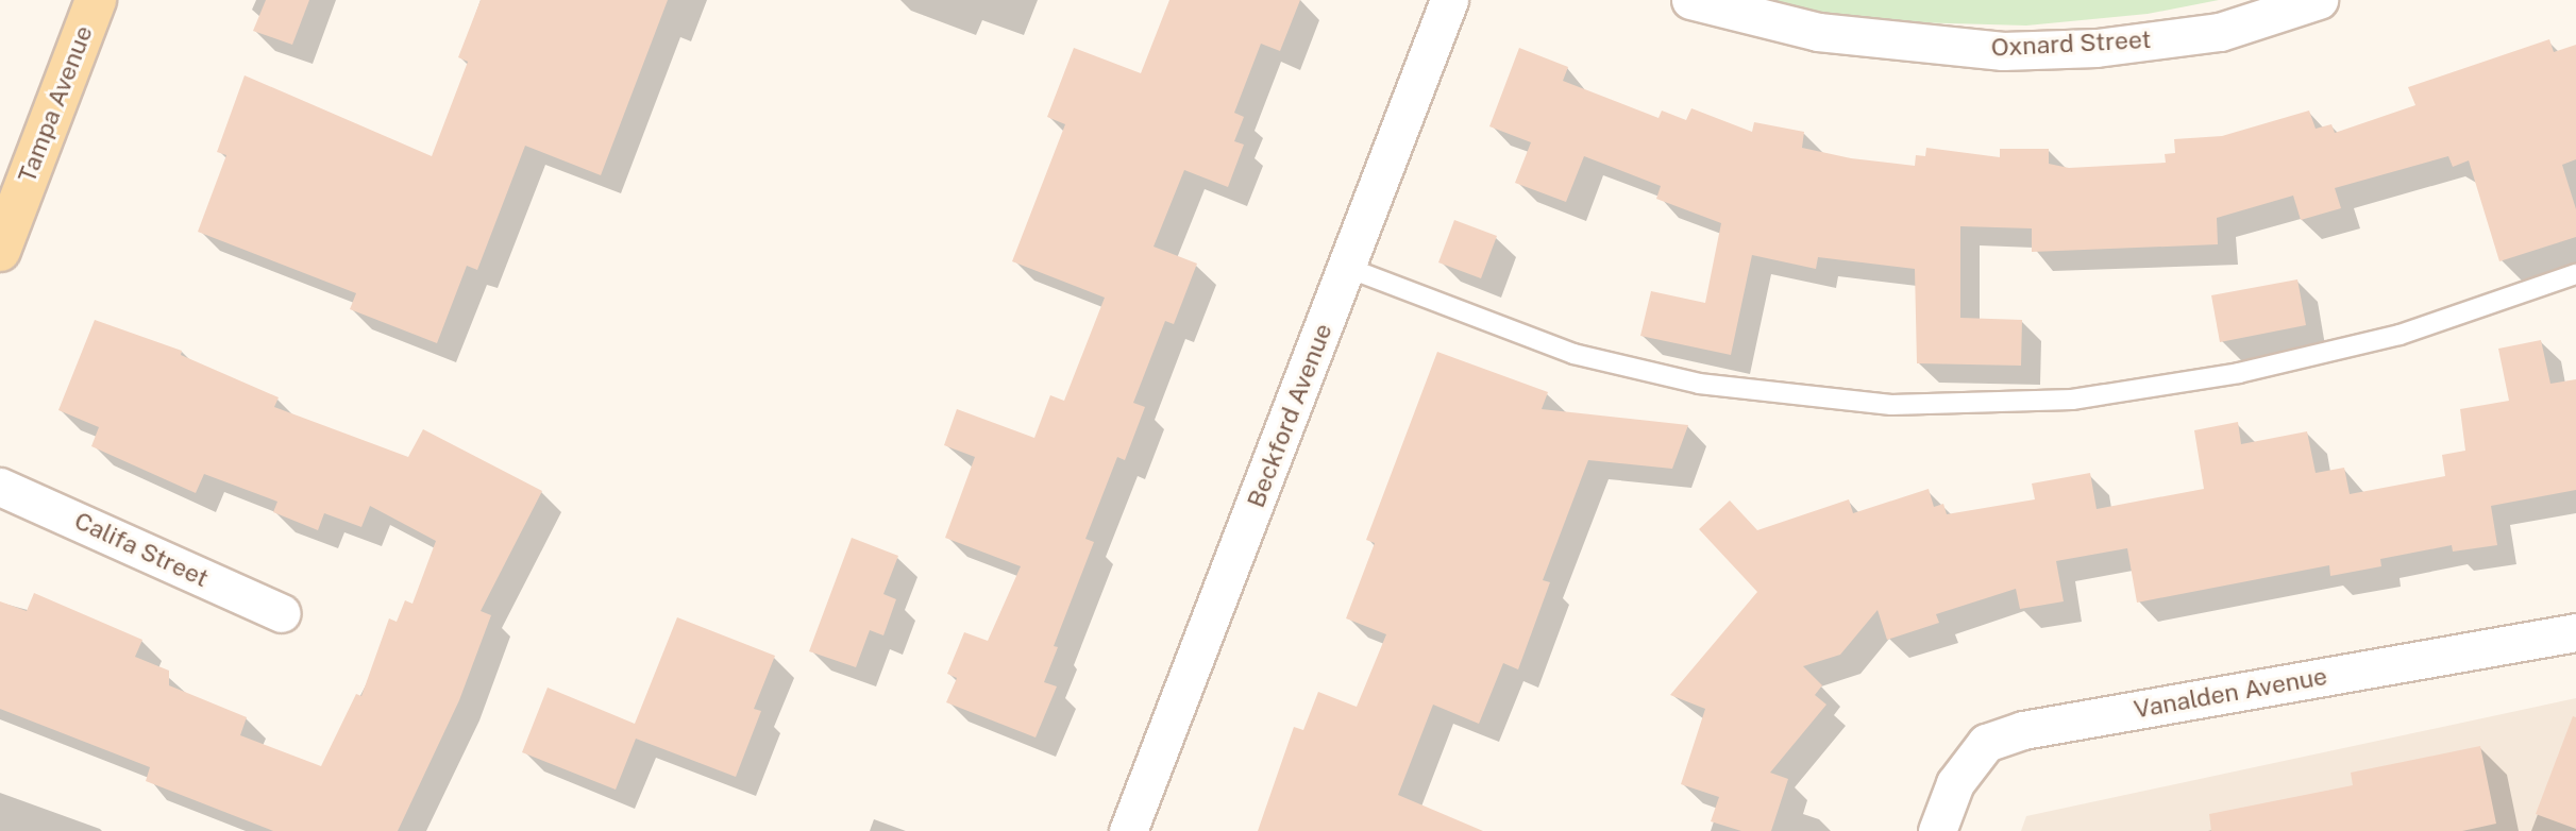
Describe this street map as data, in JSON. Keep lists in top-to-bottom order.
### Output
{
  "streets": {
    "main road": ["Tampa Avenue"],
    "street": [
      "Oxnard Street",
      "Beckford Avenue",
      "Califa Street",
      "Vanalden Avenue"
    ]
  }
}
